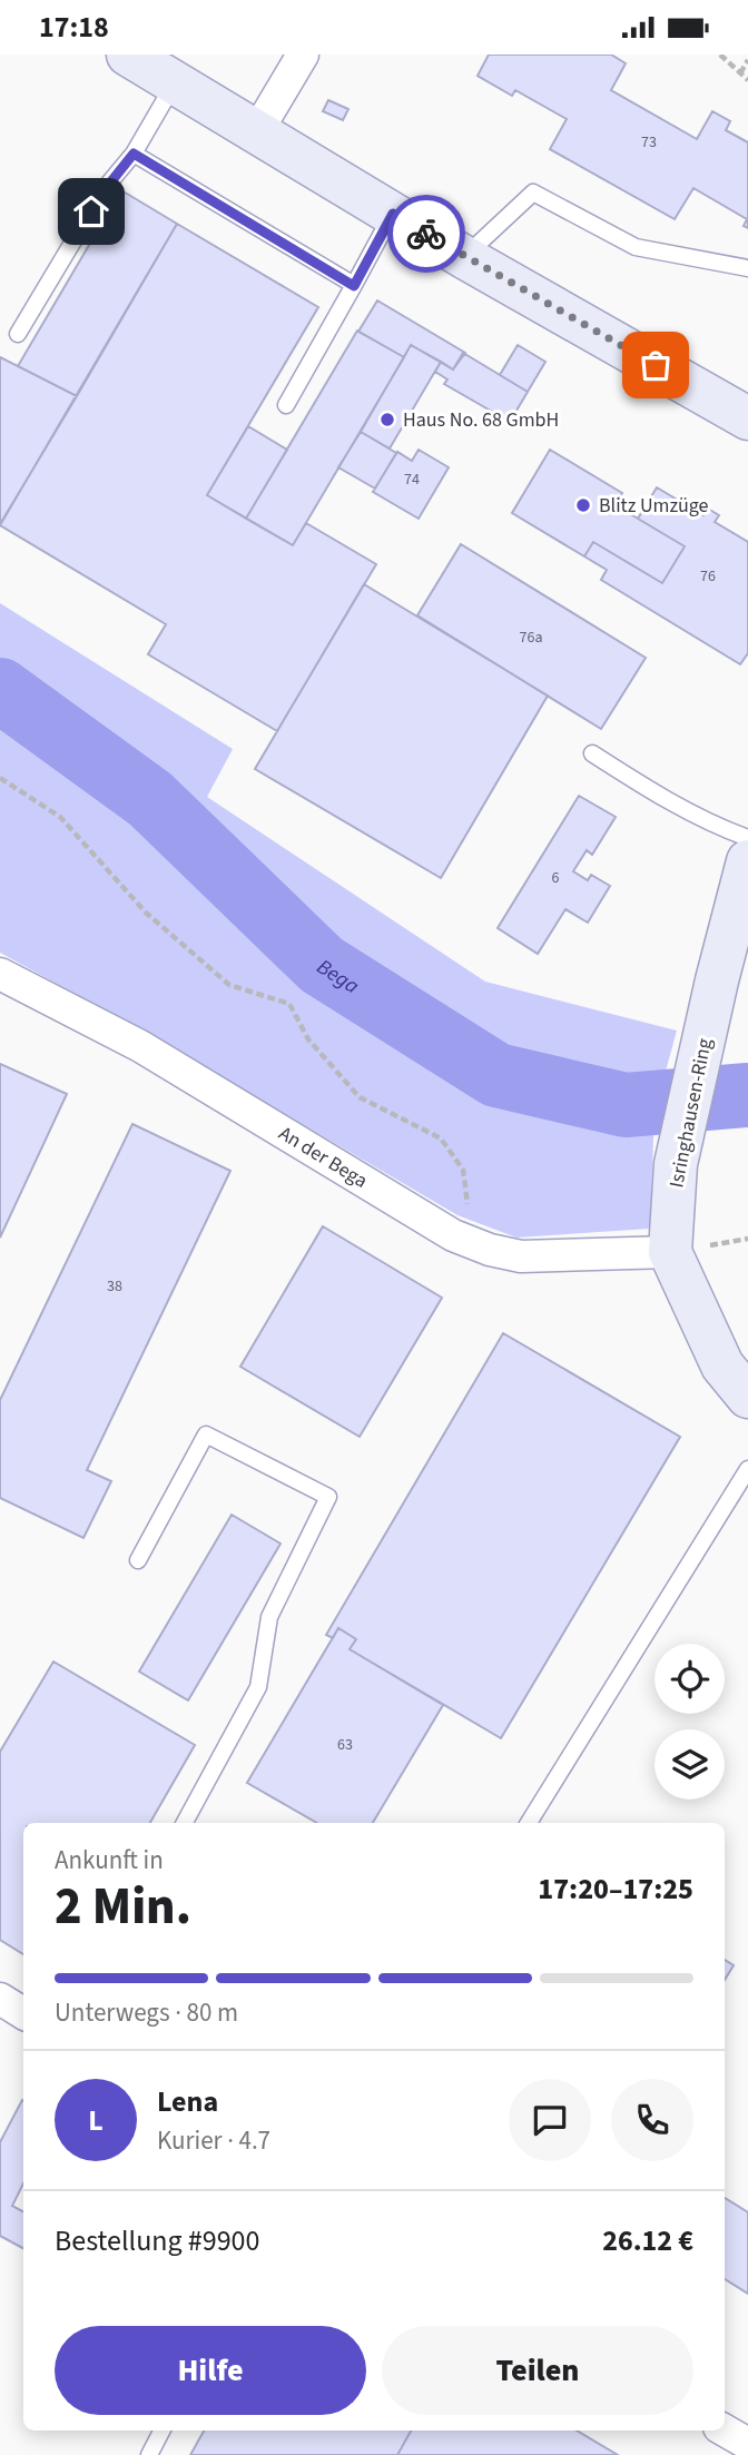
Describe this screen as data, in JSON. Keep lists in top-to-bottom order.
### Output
{
  "streets": {
    "street": ["Isringhausen-Ring", "An der Bega"]
  },
  "crossings": [
    ["Isringhausen-Ring", "An der Bega"]
  ],
  "water": ["Bega"],
  "places": ["Haus No. 68 GmbH", "Blitz Umzüge"],
  "house_numbers": [
    "73",
    "74",
    "76",
    "76a",
    "6",
    "38",
    "63"
  ],
  "page": {
    "status": "17:18",
    "heading": ["2 Min.", "Ankunft in", "17:20–17:25"],
    "panel": [
      "Lena",
      "Kurier · 4.7",
      "Bestellung #9900",
      "26.12 €"
    ],
    "bar": "Unterwegs · 80 m",
    "round": "L",
    "buttons": ["Hilfe", "Teilen"]
  }
}
